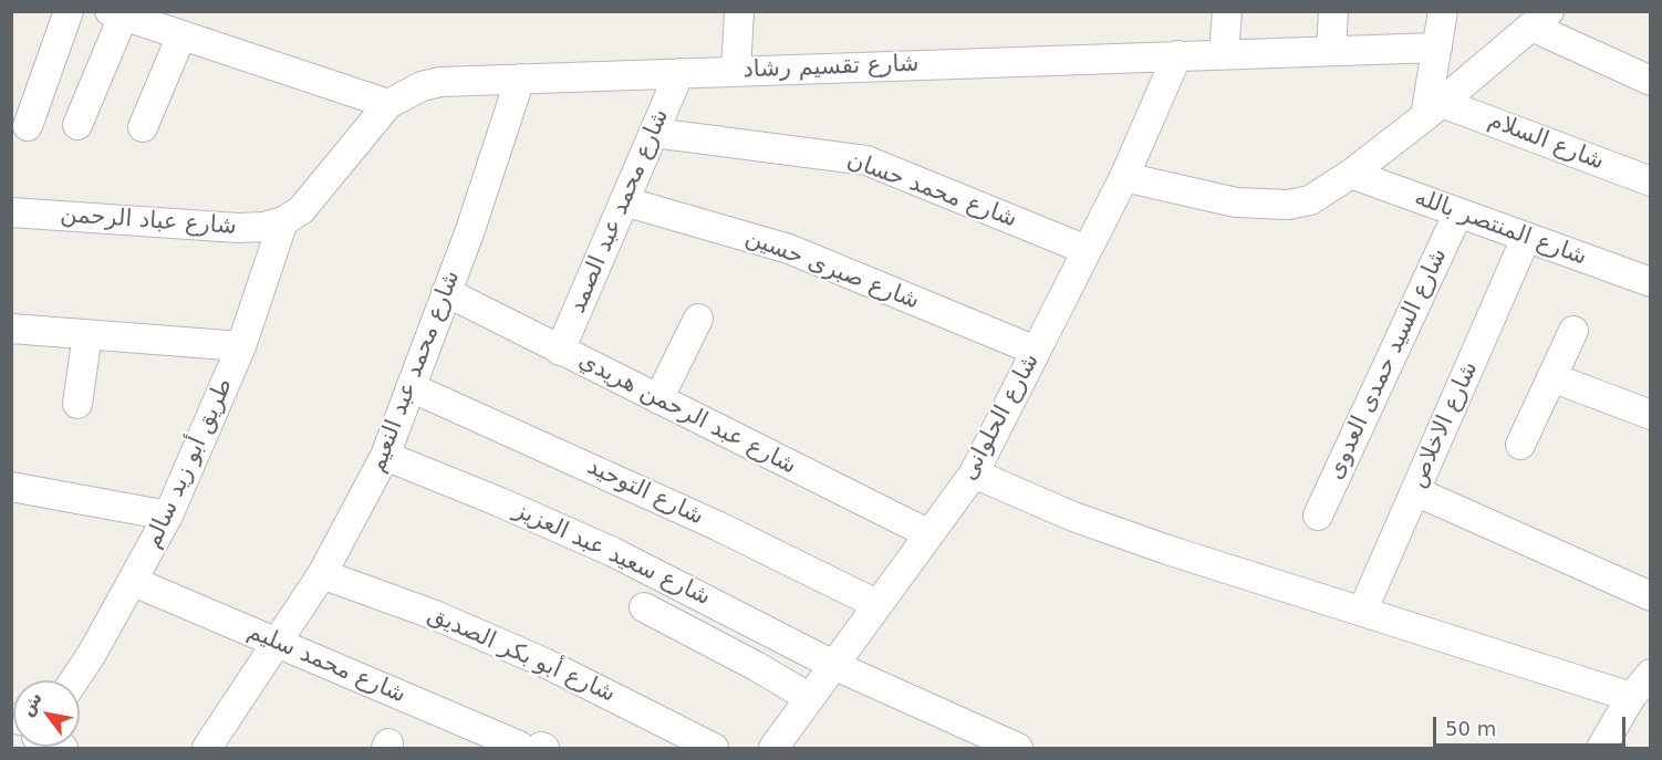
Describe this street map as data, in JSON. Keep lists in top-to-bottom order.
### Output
{
  "streets": {
    "street": [
      "شارع تقسيم رشاد",
      "شارع السلام",
      "شارع محمد حسان",
      "شارع محمد عبد الصمد",
      "شارع عباد الرحمن",
      "شارع المنتصر بالله",
      "شارع صبرى حسين",
      "شارع السيد حمدى العدوى",
      "شارع محمد عبد النعيم",
      "شارع عبد الرحمن هريدي",
      "شارع الحلوانى",
      "شارع الاخلاص",
      "طريق أبو زيد سالم",
      "شارع التوحيد",
      "شارع سعيد عبد العزيز",
      "شارع أبو بكر الصديق",
      "شارع محمد سليم"
    ]
  },
  "crossings": [
    ["شارع تقسيم رشاد", "شارع محمد عبد الصمد"],
    ["شارع تقسيم رشاد", "شارع عباد الرحمن"],
    ["شارع تقسيم رشاد", "شارع محمد عبد النعيم"],
    ["شارع تقسيم رشاد", "شارع الحلوانى"],
    ["شارع تقسيم رشاد", "طريق أبو زيد سالم"],
    ["شارع محمد حسان", "شارع محمد عبد الصمد"],
    ["شارع محمد حسان", "شارع الحلوانى"],
    ["شارع محمد عبد الصمد", "شارع صبرى حسين"],
    ["شارع محمد عبد الصمد", "شارع عبد الرحمن هريدي"],
    ["شارع عباد الرحمن", "طريق أبو زيد سالم"],
    ["شارع المنتصر بالله", "شارع السيد حمدى العدوى"],
    ["شارع المنتصر بالله", "شارع الاخلاص"],
    ["شارع صبرى حسين", "شارع الحلوانى"],
    ["شارع محمد عبد النعيم", "شارع عبد الرحمن هريدي"],
    ["شارع محمد عبد النعيم", "شارع التوحيد"],
    ["شارع محمد عبد النعيم", "شارع سعيد عبد العزيز"],
    ["شارع محمد عبد النعيم", "شارع أبو بكر الصديق"],
    ["شارع محمد عبد النعيم", "شارع محمد سليم"],
    ["شارع عبد الرحمن هريدي", "شارع الحلوانى"],
    ["شارع الحلوانى", "شارع التوحيد"],
    ["شارع الحلوانى", "شارع سعيد عبد العزيز"],
    ["طريق أبو زيد سالم", "شارع محمد سليم"]
  ],
  "scale_bar": "50 m",
  "north": "top left"
}
